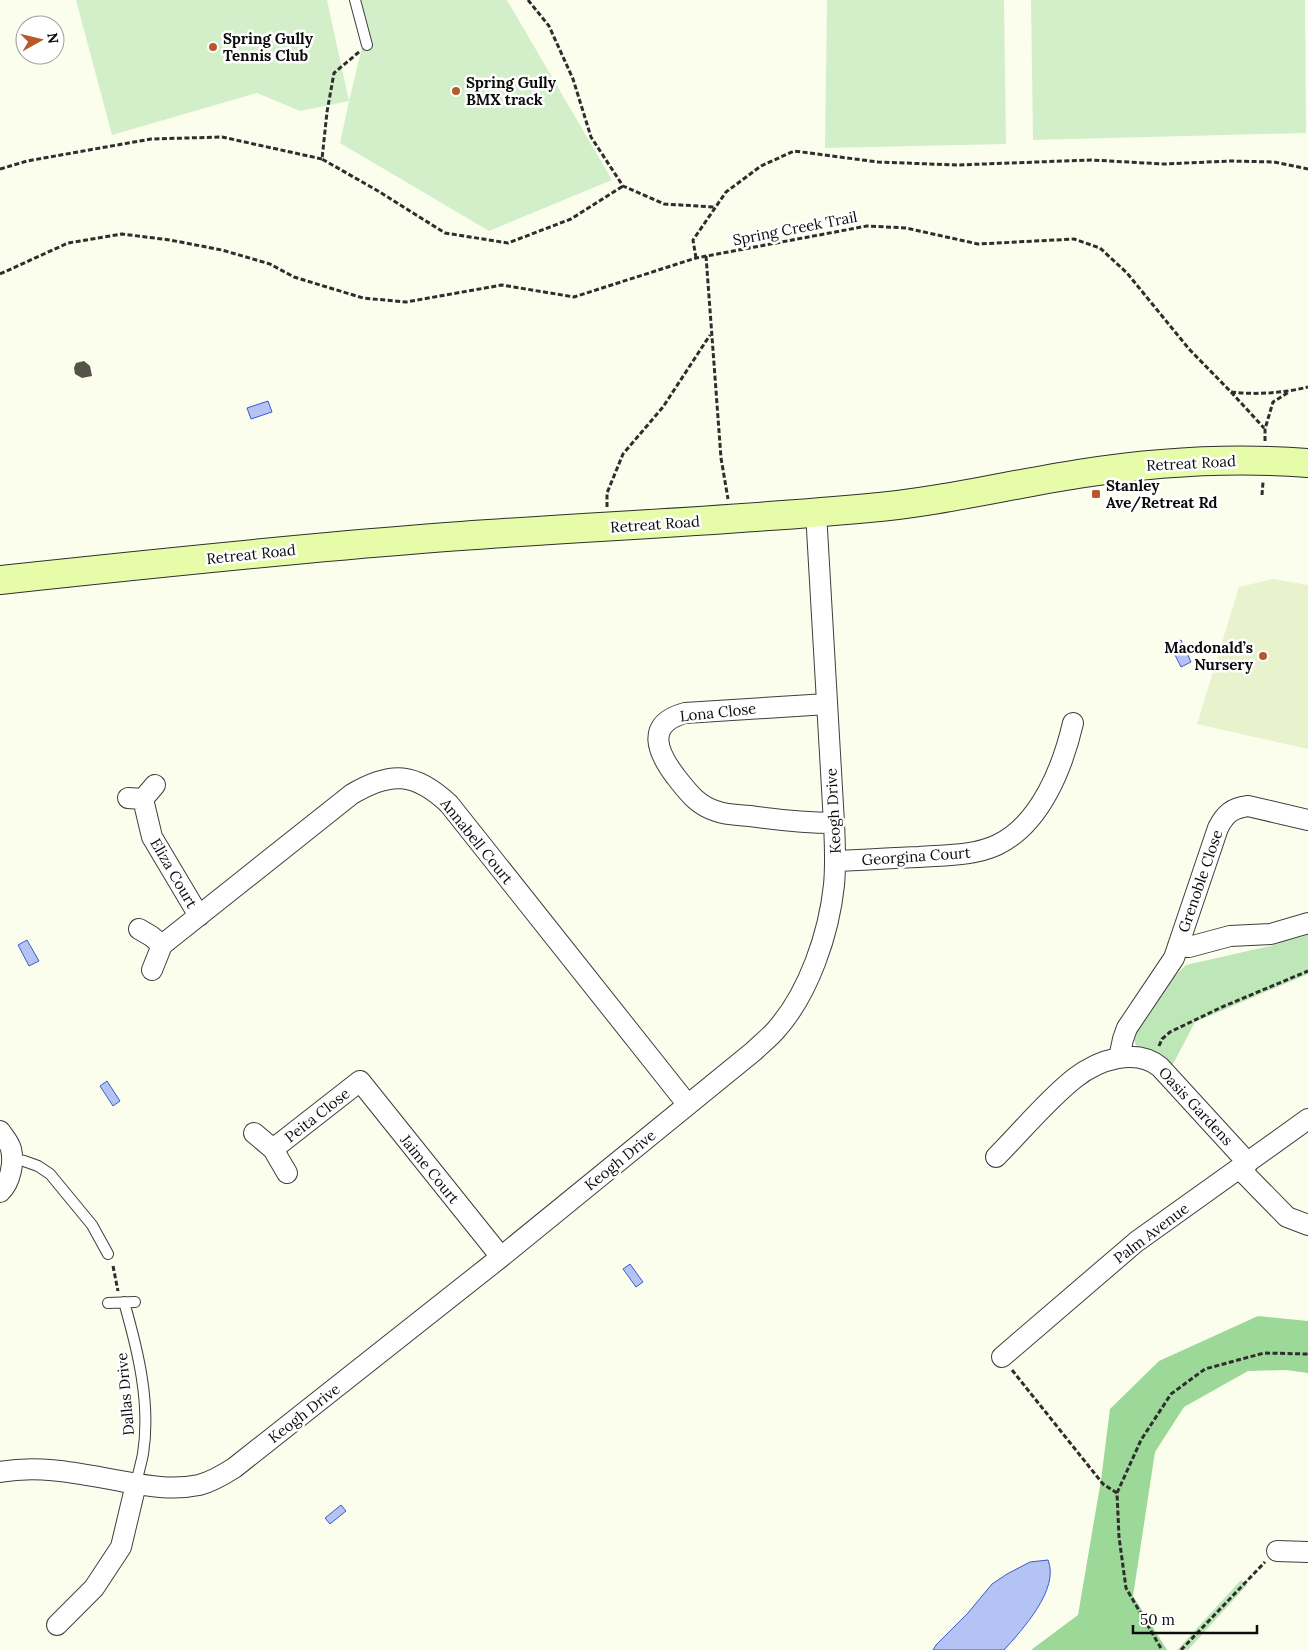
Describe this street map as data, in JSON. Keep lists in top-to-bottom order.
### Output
{
  "streets": {
    "street": [
      "Retreat Road",
      "Lona Close",
      "Keogh Drive",
      "Annabell Court",
      "Georgina Court",
      "Eliza Court",
      "Grenoble Close",
      "Oasis Gardens",
      "Peita Close",
      "Jaime Court",
      "Palm Avenue"
    ],
    "lane": ["Dallas Drive"],
    "path": ["Spring Creek Trail"]
  },
  "crossings": [
    ["Retreat Road", "Keogh Drive"],
    ["Lona Close", "Keogh Drive"],
    ["Keogh Drive", "Annabell Court"],
    ["Keogh Drive", "Georgina Court"],
    ["Keogh Drive", "Jaime Court"],
    ["Keogh Drive", "Dallas Drive"],
    ["Annabell Court", "Eliza Court"],
    ["Grenoble Close", "Oasis Gardens"],
    ["Oasis Gardens", "Palm Avenue"],
    ["Peita Close", "Jaime Court"]
  ],
  "places": {
    "other": ["Spring Gully Tennis Club", "Spring Gully BMX track", "Macdonald’s Nursery"],
    "transit": ["Stanley Ave/Retreat Rd"]
  },
  "scale_bar": "50 m",
  "north": "right"
}
